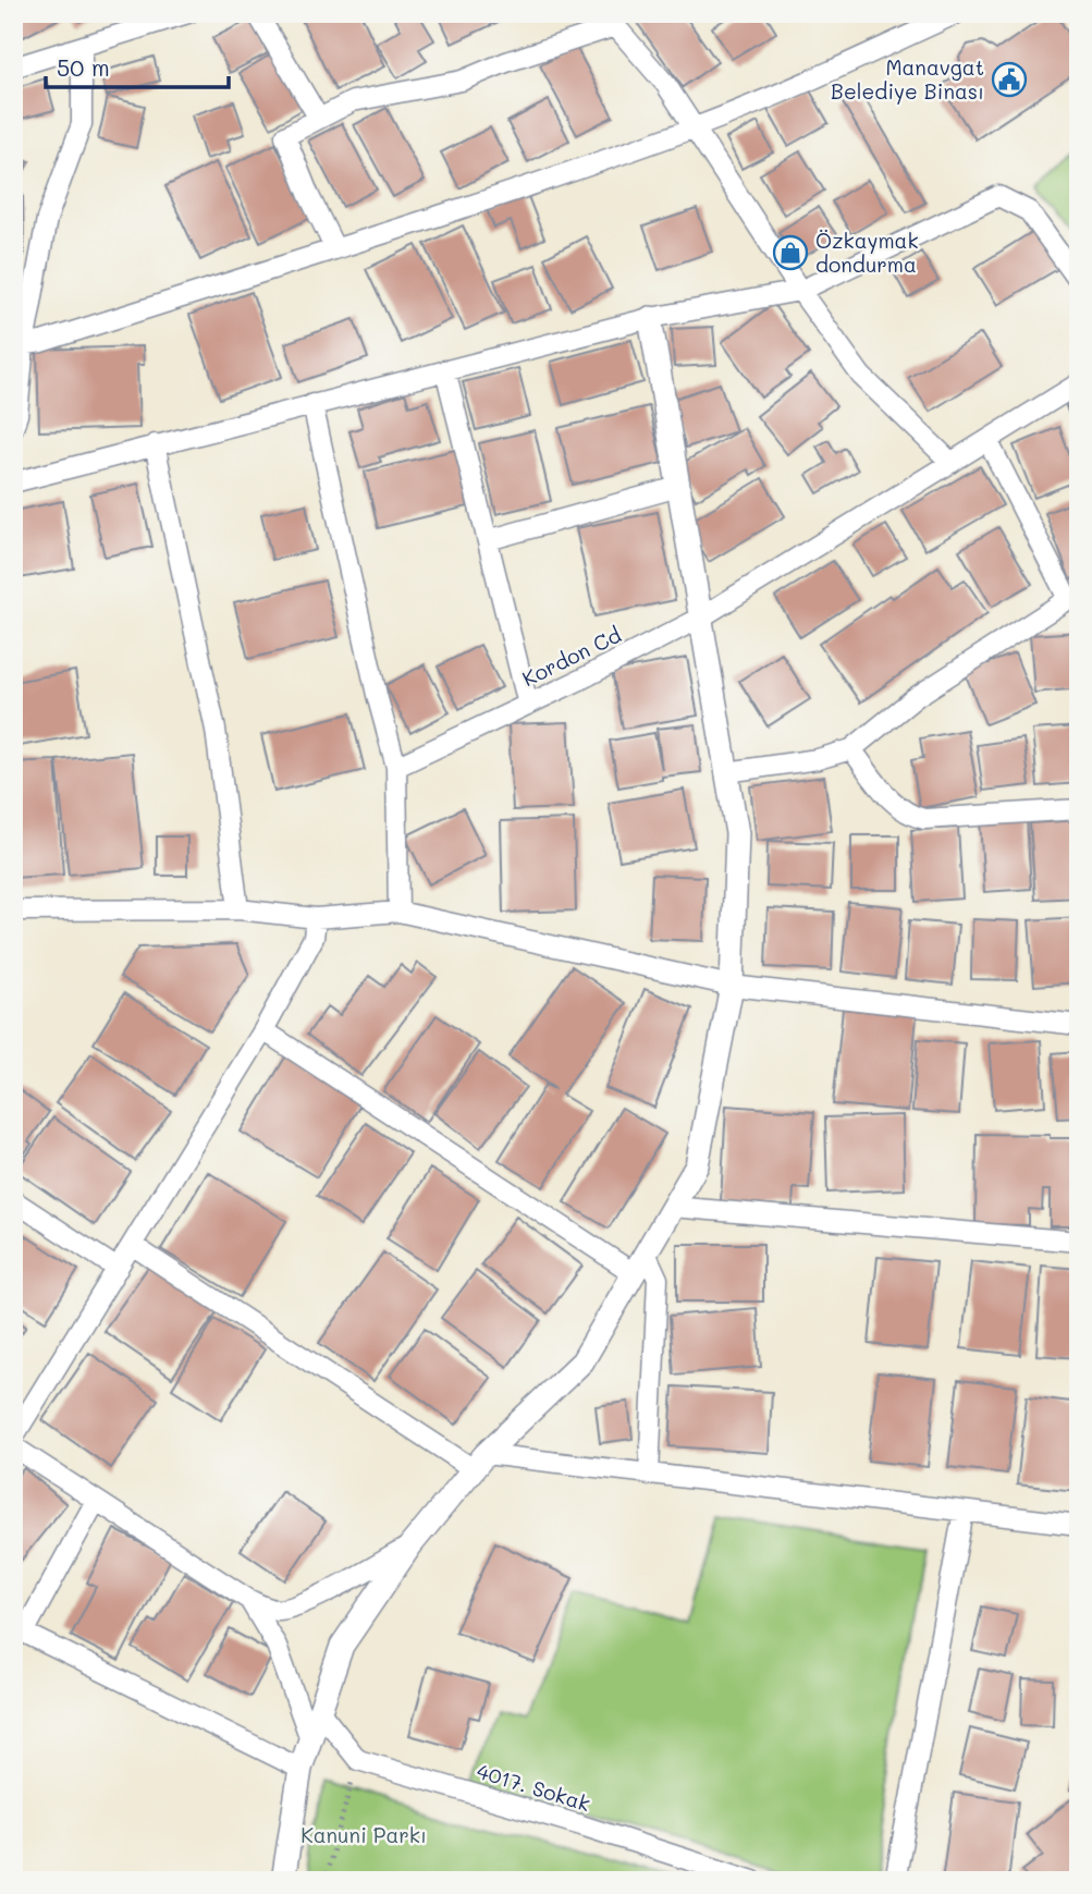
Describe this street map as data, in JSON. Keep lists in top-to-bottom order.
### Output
{
  "streets": {
    "street": ["Kordon Cd", "4017. Sokak"]
  },
  "parks": ["Kanuni Parkı"],
  "places": {
    "public building": ["Manavgat Belediye Binası"],
    "shop": ["Özkaymak dondurma"]
  },
  "scale_bar": "50 m"
}
